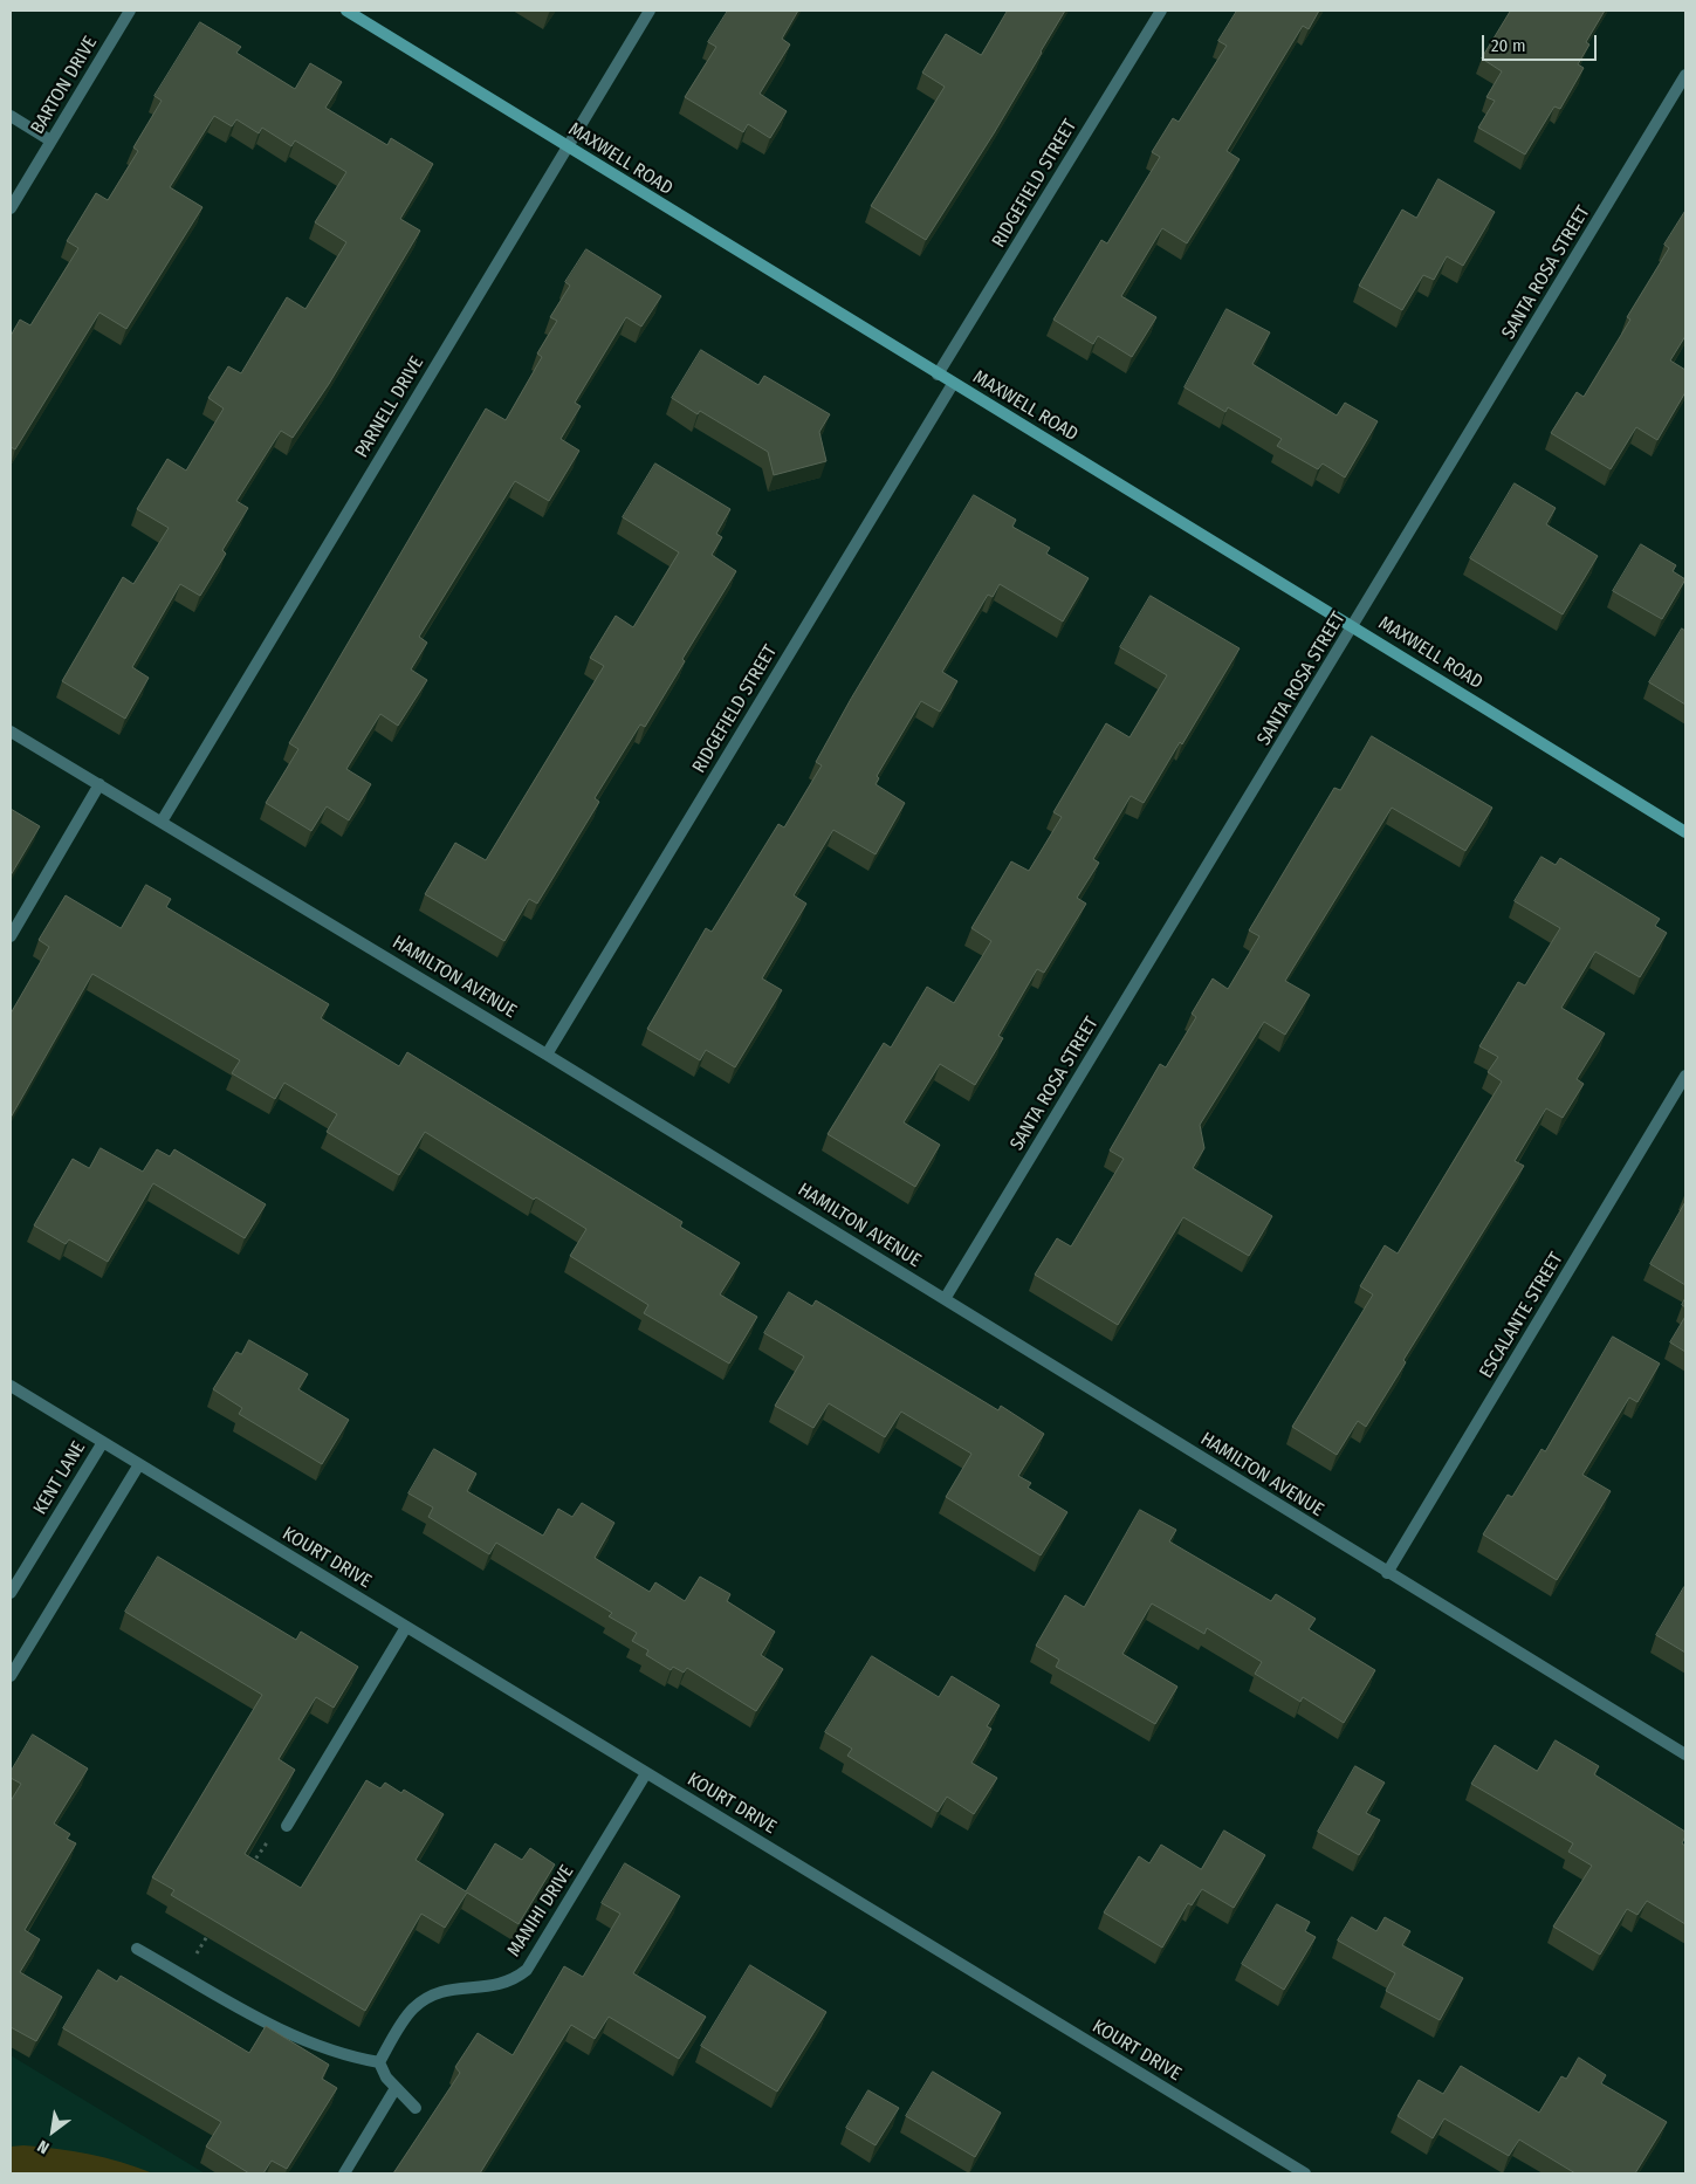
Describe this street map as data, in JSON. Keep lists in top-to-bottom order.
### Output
{
  "streets": {
    "main road": ["MAXWELL ROAD"],
    "street": [
      "BARTON DRIVE",
      "RIDGEFIELD STREET",
      "SANTA ROSA STREET",
      "PARNELL DRIVE",
      "HAMILTON AVENUE",
      "ESCALANTE STREET",
      "KENT LANE",
      "KOURT DRIVE",
      "MANIHI DRIVE"
    ]
  },
  "crossings": [
    ["MAXWELL ROAD", "RIDGEFIELD STREET"],
    ["MAXWELL ROAD", "SANTA ROSA STREET"],
    ["MAXWELL ROAD", "PARNELL DRIVE"],
    ["RIDGEFIELD STREET", "HAMILTON AVENUE"],
    ["SANTA ROSA STREET", "HAMILTON AVENUE"],
    ["PARNELL DRIVE", "HAMILTON AVENUE"],
    ["HAMILTON AVENUE", "ESCALANTE STREET"],
    ["KENT LANE", "KOURT DRIVE"],
    ["KOURT DRIVE", "MANIHI DRIVE"]
  ],
  "scale_bar": "20 m",
  "north": "bottom left"
}
